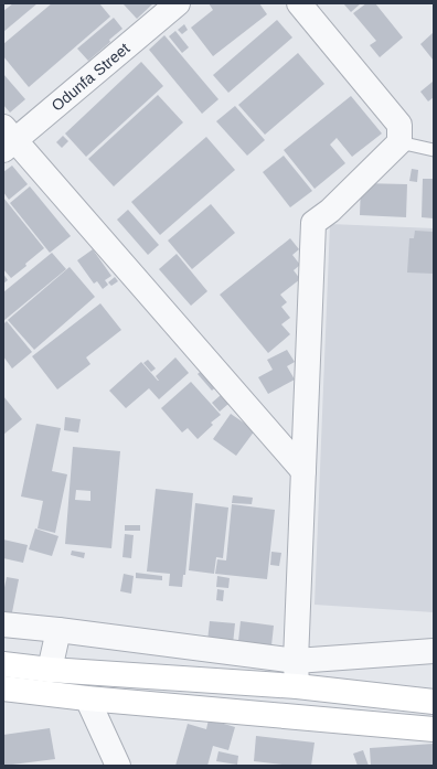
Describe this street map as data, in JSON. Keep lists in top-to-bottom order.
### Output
{
  "streets": {
    "street": ["Odunfa Street"]
  }
}
